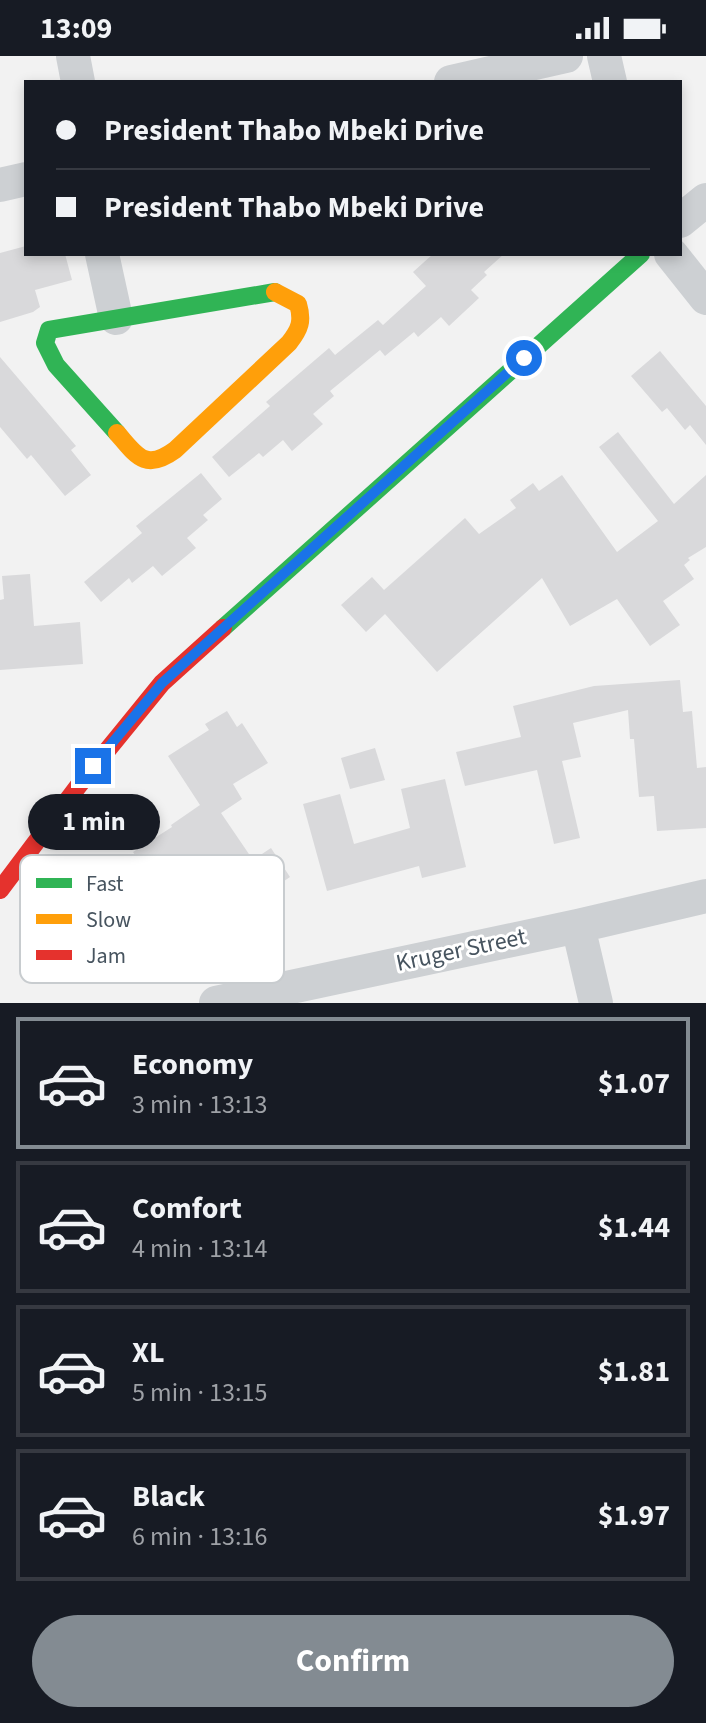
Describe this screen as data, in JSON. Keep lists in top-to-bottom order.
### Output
{
  "streets": {
    "street": ["Kruger Street"]
  },
  "legend": ["Fast", "Slow", "Jam"],
  "page": {
    "status": "13:09",
    "banner": ["President Thabo Mbeki Drive", "President Thabo Mbeki Drive"],
    "bubble": "1 min",
    "list": [
      {
        "name": "Economy",
        "note": "3 min · 13:13",
        "value": "$1.07"
      },
      {
        "name": "Comfort",
        "note": "4 min · 13:14",
        "value": "$1.44"
      },
      {
        "name": "XL",
        "note": "5 min · 13:15",
        "value": "$1.81"
      },
      {
        "name": "Black",
        "note": "6 min · 13:16",
        "value": "$1.97"
      }
    ],
    "buttons": "Confirm"
  }
}
